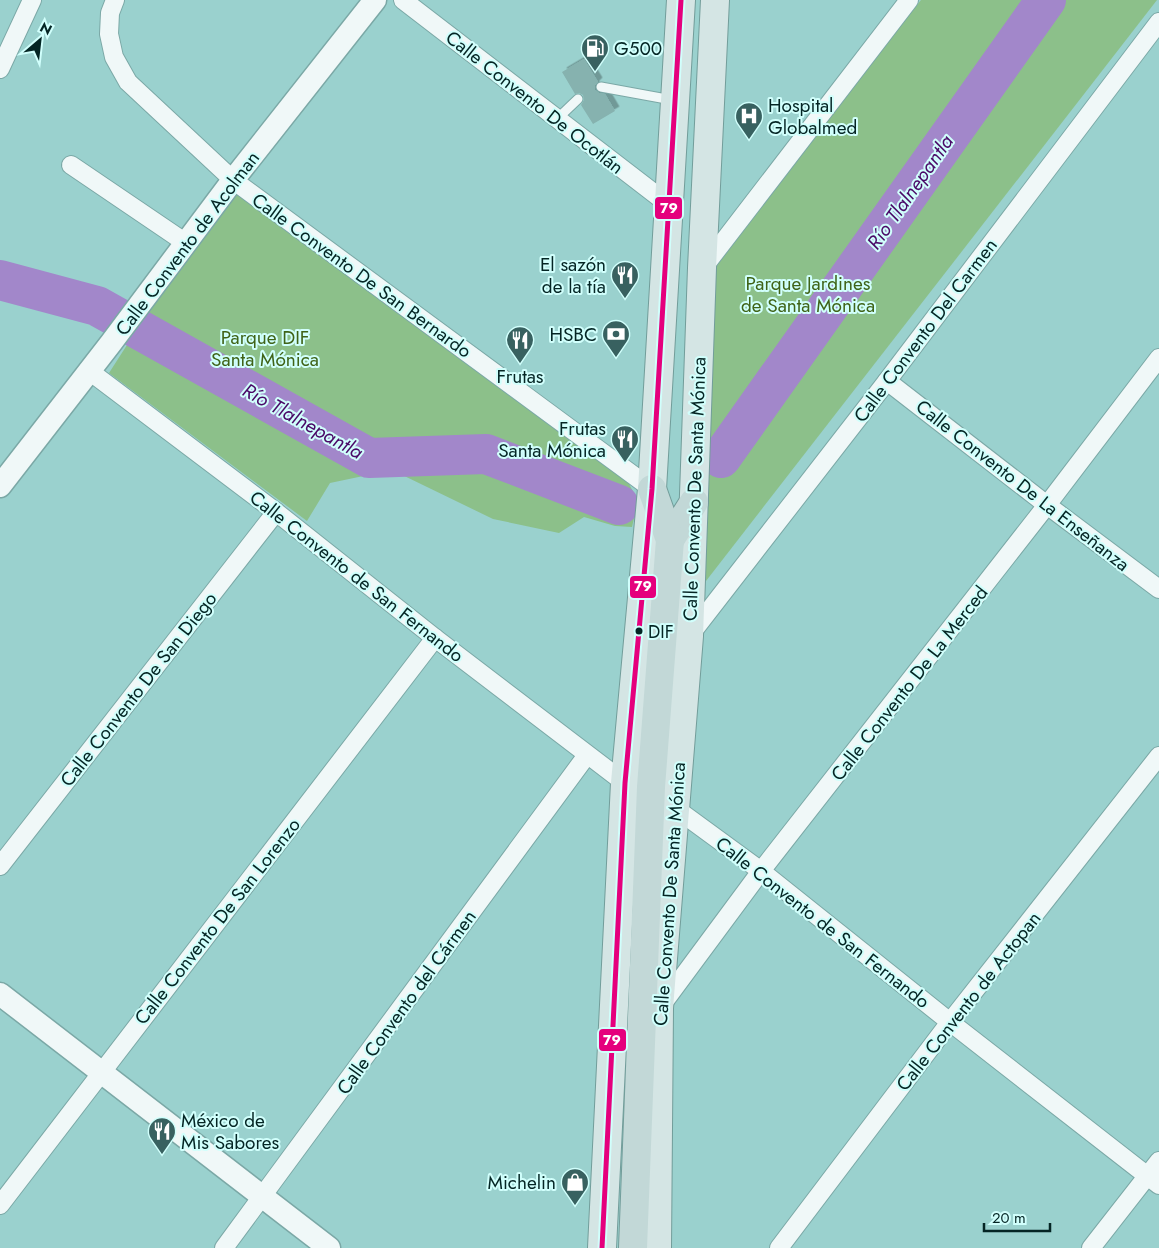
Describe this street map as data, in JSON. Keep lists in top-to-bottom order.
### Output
{
  "streets": {
    "main road": ["Calle Convento De Santa Mónica"],
    "street": [
      "Calle Convento De Ocotlán",
      "Calle Convento de Acolman",
      "Calle Convento De San Bernardo",
      "Calle Convento Del Carmen",
      "Calle Convento De La Enseñanza",
      "Calle Convento de San Fernando",
      "Calle Convento De La Merced",
      "Calle Convento De San Diego",
      "Calle Convento De San Lorenzo",
      "Calle Convento de Actopan",
      "Calle Convento del Cármen"
    ]
  },
  "crossings": [
    ["Calle Convento De Ocotlán", "Calle Convento De Santa Mónica"],
    ["Calle Convento de Acolman", "Calle Convento De San Bernardo"],
    ["Calle Convento de Acolman", "Calle Convento de San Fernando"],
    ["Calle Convento De San Bernardo", "Calle Convento De Santa Mónica"],
    ["Calle Convento Del Carmen", "Calle Convento De La Enseñanza"],
    ["Calle Convento Del Carmen", "Calle Convento De Santa Mónica"],
    ["Calle Convento De La Enseñanza", "Calle Convento De La Merced"],
    ["Calle Convento De Santa Mónica", "Calle Convento de San Fernando"],
    ["Calle Convento De Santa Mónica", "Calle Convento De La Merced"],
    ["Calle Convento de San Fernando", "Calle Convento De La Merced"],
    ["Calle Convento de San Fernando", "Calle Convento De San Diego"],
    ["Calle Convento de San Fernando", "Calle Convento De San Lorenzo"],
    ["Calle Convento de San Fernando", "Calle Convento de Actopan"],
    ["Calle Convento de San Fernando", "Calle Convento del Cármen"]
  ],
  "water": ["Río Tlalnepantla"],
  "parks": ["Parque Jardines de Santa Mónica", "Parque DIF Santa Mónica"],
  "places": {
    "fuel station": ["G500"],
    "hospital": ["Hospital Globalmed"],
    "restaurant": [
      "El sazón de la tía",
      "Frutas",
      "Frutas Santa Mónica",
      "México de Mis Sabores"
    ],
    "bank": ["HSBC"],
    "other": ["DIF"],
    "shop": ["Michelin"]
  },
  "lines": ["transit line 79"],
  "scale_bar": "20 m",
  "north": "top right"
}
